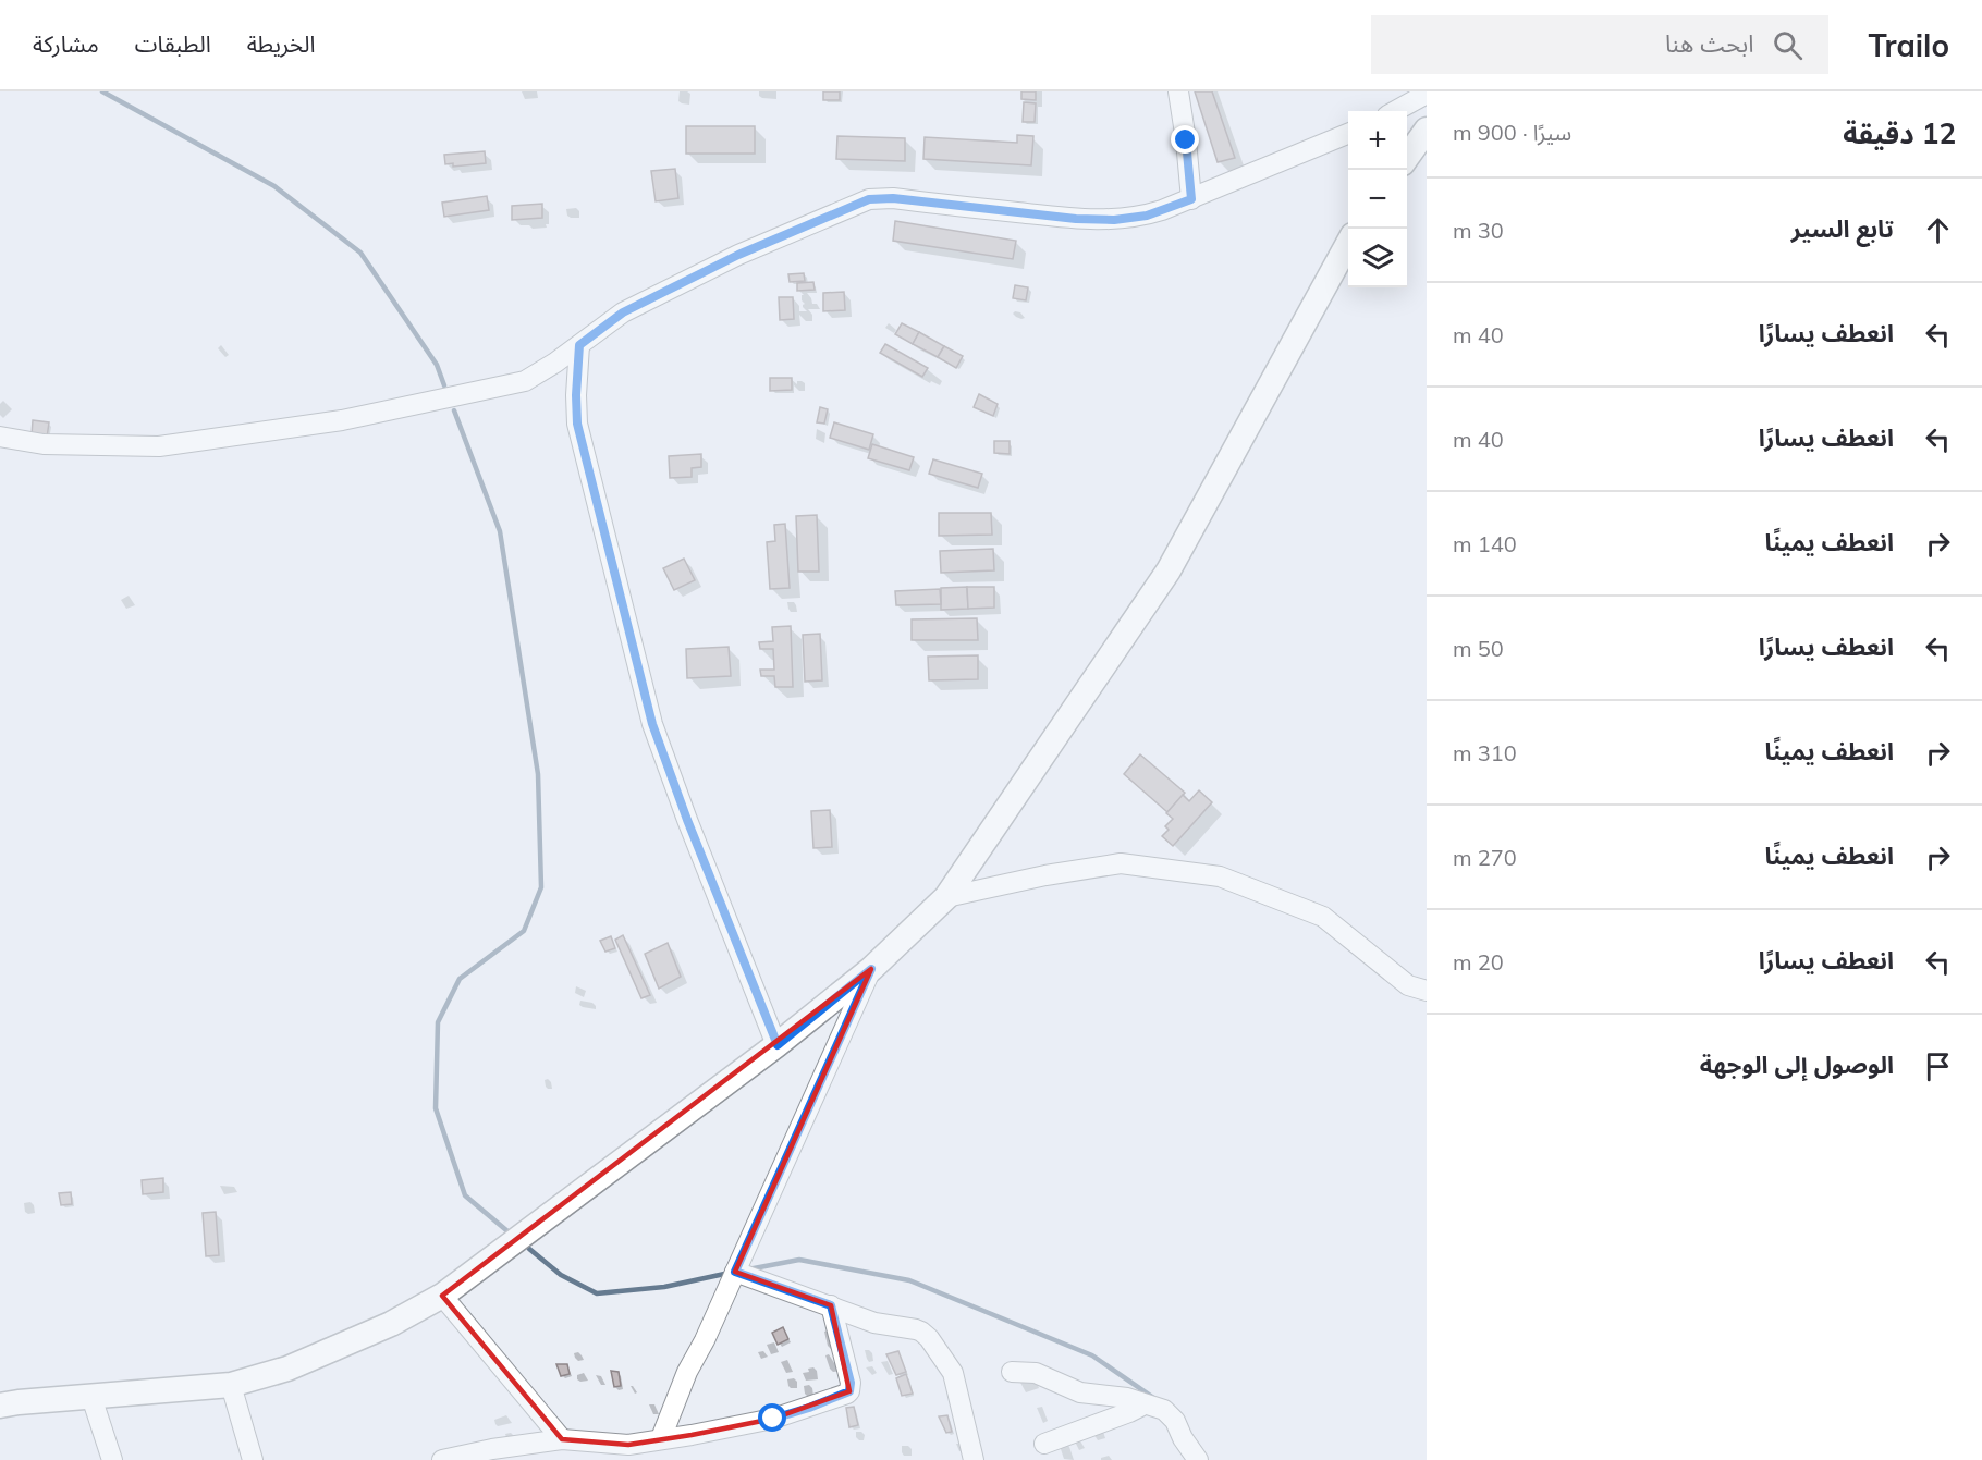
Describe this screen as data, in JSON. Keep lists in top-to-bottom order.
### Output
{
  "page": {
    "header": "Trailo",
    "search": "ابحث هنا",
    "nav": ["الخريطة", "الطبقات", "مشاركة"],
    "heading": ["12 دقيقة", "سيرًا · 900 m"],
    "map_buttons": ["+", "−"],
    "list": [
      ["تابع السير", "30 m"],
      ["انعطف يسارًا", "40 m"],
      ["انعطف يسارًا", "40 m"],
      ["انعطف يمينًا", "140 m"],
      ["انعطف يسارًا", "50 m"],
      ["انعطف يمينًا", "310 m"],
      ["انعطف يمينًا", "270 m"],
      ["انعطف يسارًا", "20 m"],
      "الوصول إلى الوجهة"
    ]
  }
}
